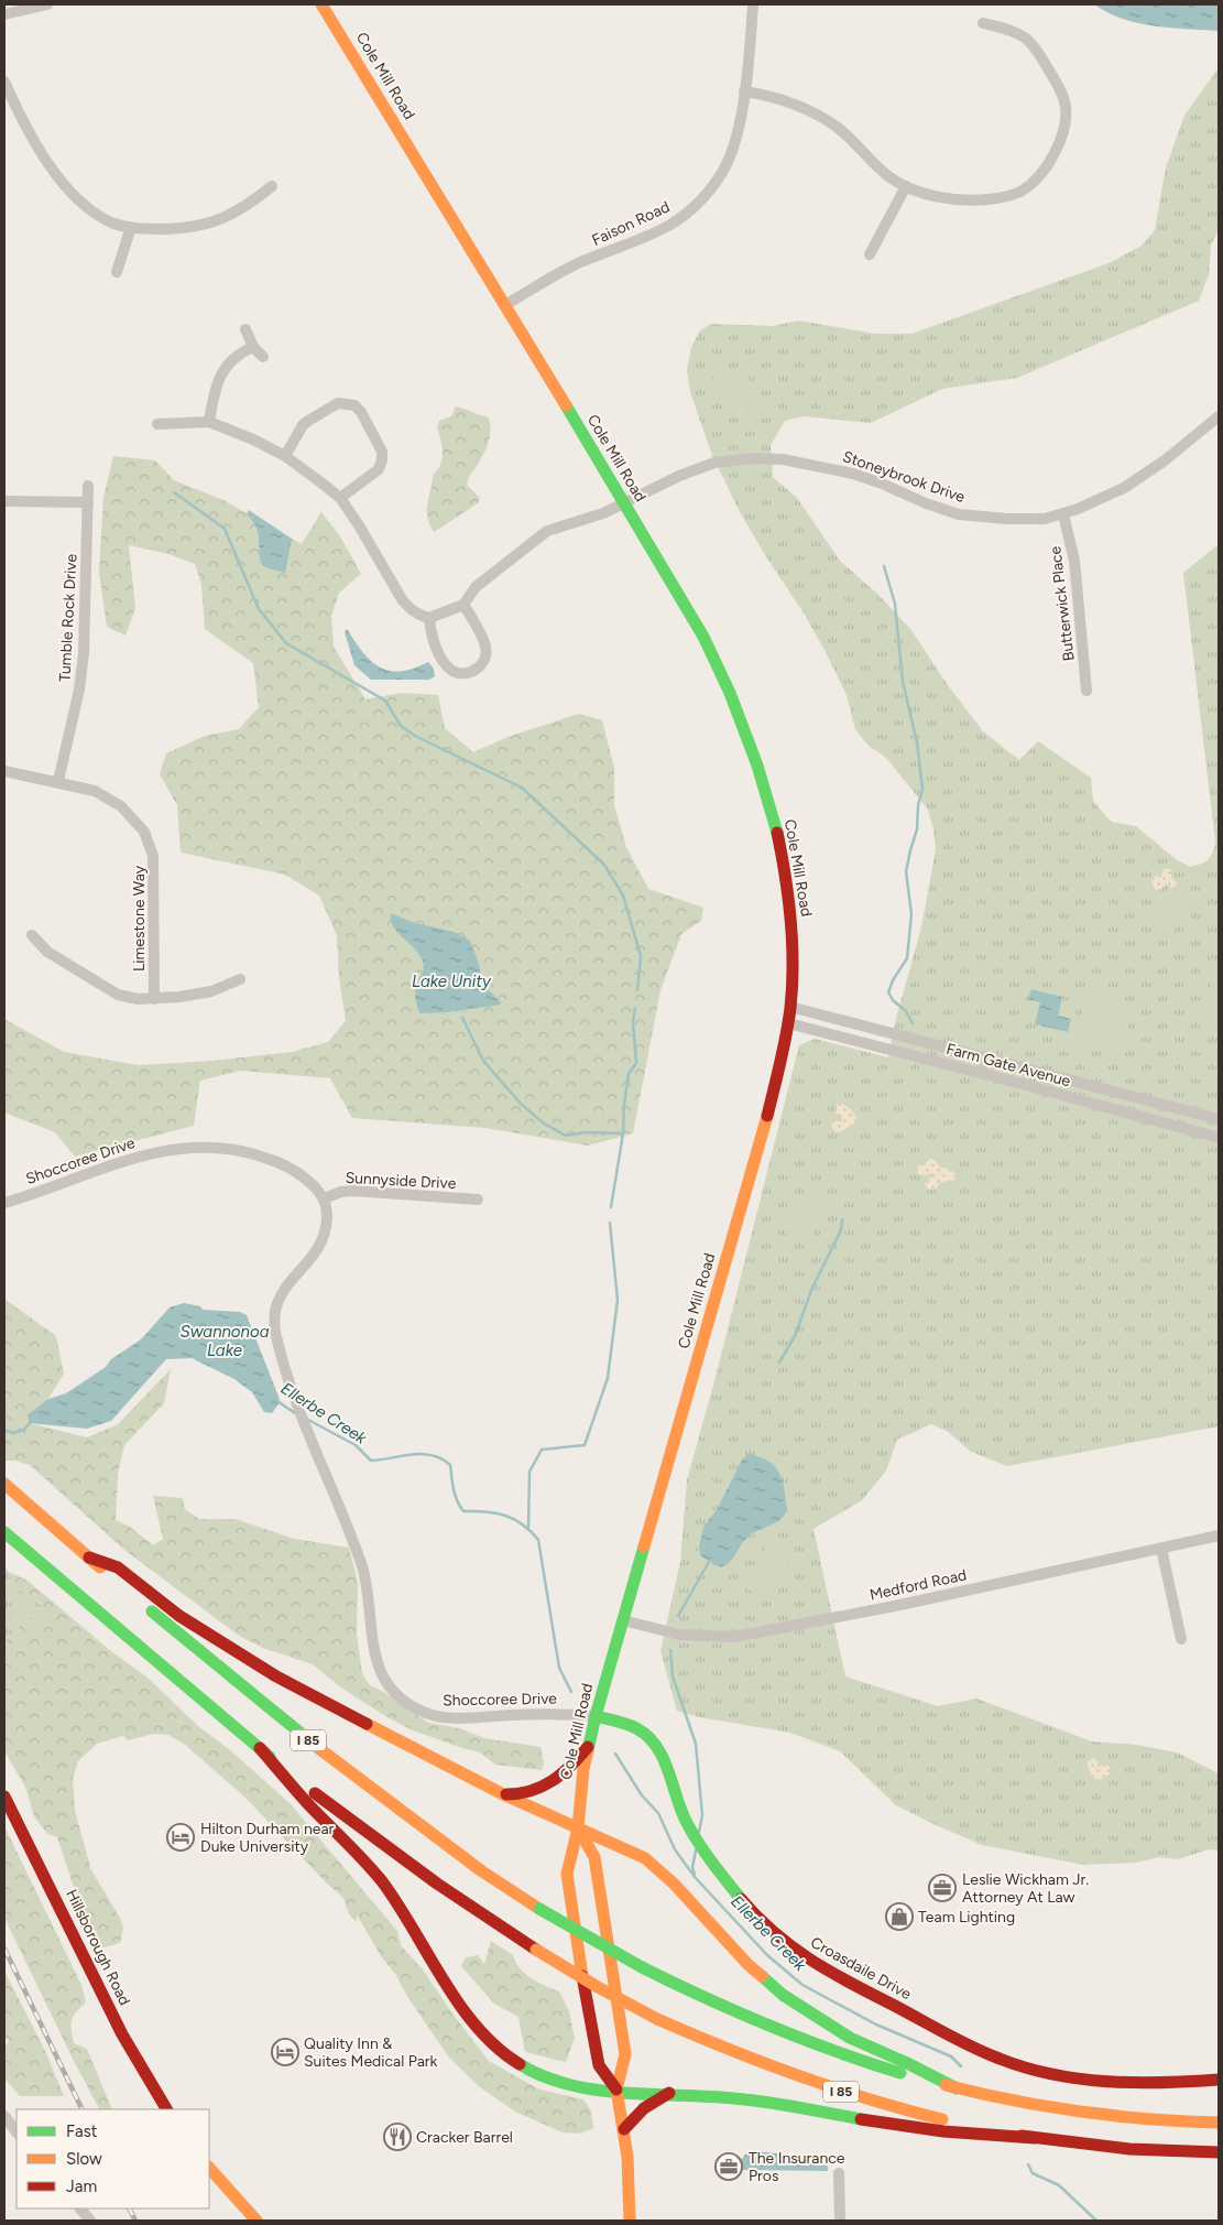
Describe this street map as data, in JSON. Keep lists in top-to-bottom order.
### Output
{
  "streets": {
    "main road": [
      "Cole Mill Road",
      "I 85",
      "Hillsborough Road",
      "Croasdaile Drive"
    ],
    "street": [
      "Faison Road",
      "Stoneybrook Drive",
      "Butterwick Place",
      "Tumble Rock Drive",
      "Limestone Way",
      "Farm Gate Avenue",
      "Shoccoree Drive",
      "Sunnyside Drive",
      "Medford Road"
    ]
  },
  "crossings": [
    ["Cole Mill Road", "Faison Road"],
    ["Cole Mill Road", "Stoneybrook Drive"],
    ["Cole Mill Road", "Farm Gate Avenue"],
    ["Cole Mill Road", "Shoccoree Drive"],
    ["Cole Mill Road", "Medford Road"],
    ["Cole Mill Road", "Croasdaile Drive"],
    ["Stoneybrook Drive", "Butterwick Place"],
    ["Tumble Rock Drive", "Limestone Way"],
    ["Shoccoree Drive", "Sunnyside Drive"],
    ["Shoccoree Drive", "Croasdaile Drive"]
  ],
  "water": ["Lake Unity", "Swannonoa Lake", "Ellerbe Creek"],
  "places": {
    "hotel": ["Hilton Durham near Duke University", "Quality Inn & Suites Medical Park"],
    "office": ["Leslie Wickham Jr. Attorney At Law", "The Insurance Pros"],
    "shop": ["Team Lighting"],
    "restaurant": ["Cracker Barrel"]
  },
  "legend": ["Fast", "Slow", "Jam"]
}
